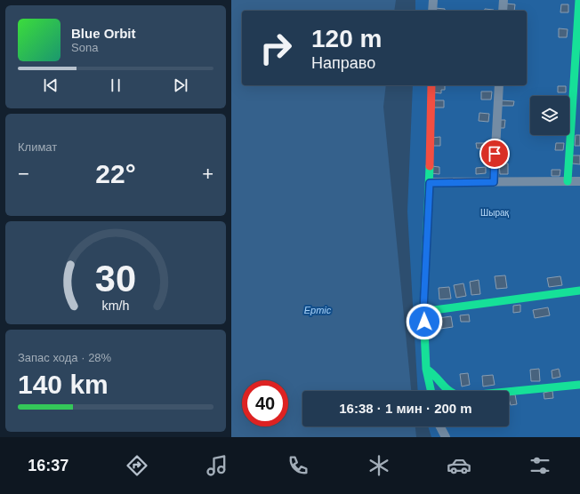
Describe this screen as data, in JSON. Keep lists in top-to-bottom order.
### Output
{
  "water": ["Ертіс"],
  "parks": ["Шырақ"],
  "page": {
    "turn": ["120 m", "Направо"],
    "song": ["Blue Orbit", "Sona"],
    "tile": [
      "Климат",
      ["Запас хода · 28%", "140 km"]
    ],
    "heat": ["−", "22°", "+"],
    "limit": "40",
    "trip": "16:38 · 1 мин · 200 m",
    "tabs": "16:37",
    "gauge": ["30", "km/h"]
  }
}
